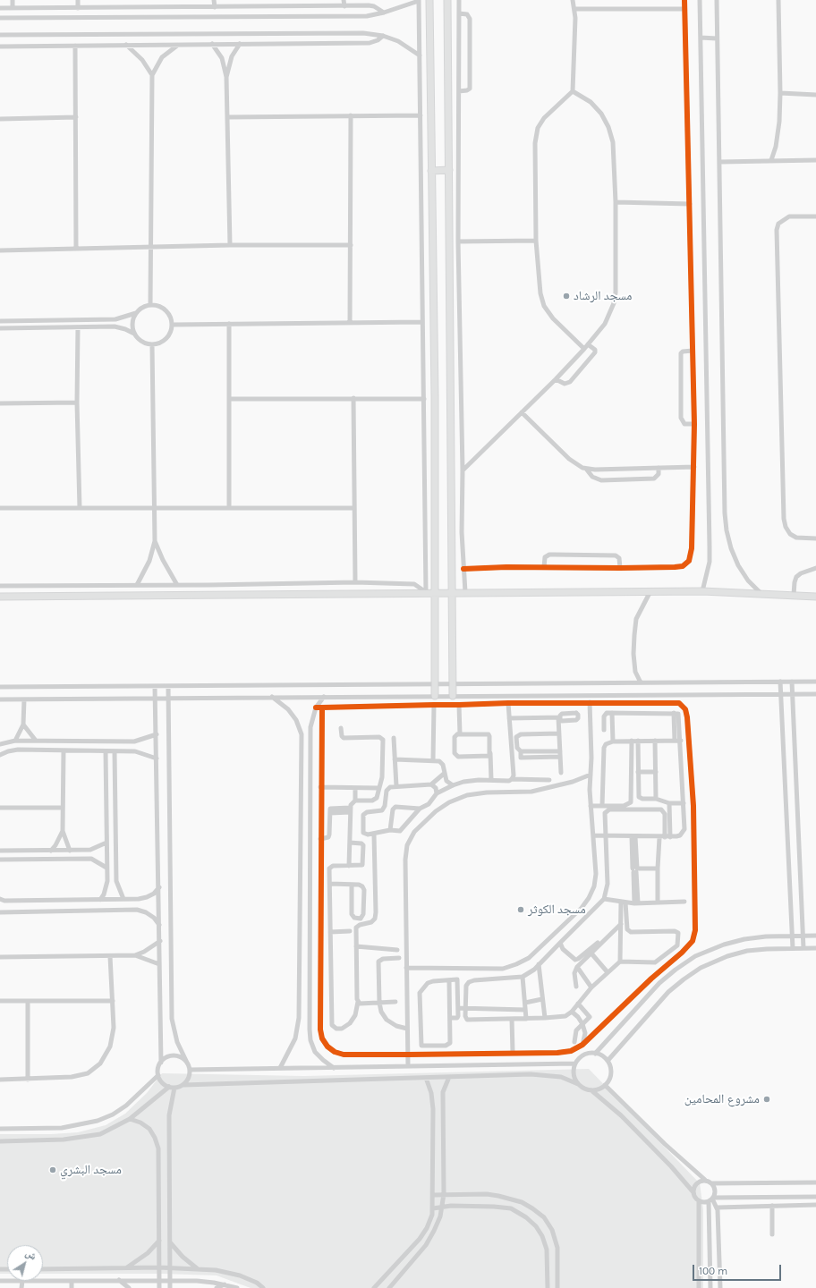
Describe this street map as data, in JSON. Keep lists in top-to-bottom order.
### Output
{
  "places": [
    "مسجد الرشاد",
    "مسجد الكوثر",
    "مشروع المحامين",
    "مسجد البشري"
  ],
  "scale_bar": "100 m",
  "north": "top right"
}
